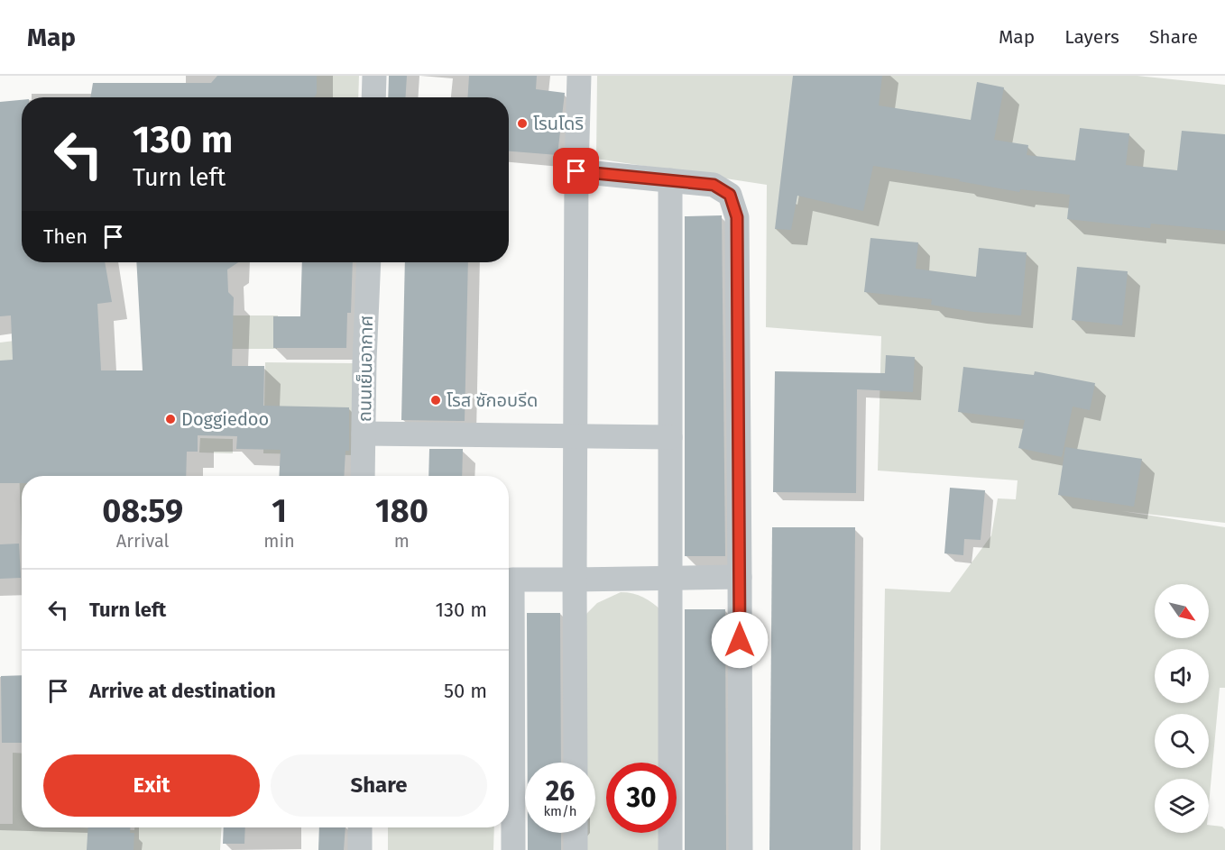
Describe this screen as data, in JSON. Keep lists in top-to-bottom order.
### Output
{
  "streets": {
    "street": ["ถนนเย็นอากาศ"]
  },
  "places": ["โรนโดริ", "โรส ซักอบรีด", "Doggiedoo"],
  "north": "bottom right",
  "page": {
    "header": "Map",
    "nav": ["Map", "Layers", "Share"],
    "turn": ["130 m", "Turn left"],
    "then": "Then",
    "eta": [
      "08:59",
      "Arrival",
      "1",
      "min",
      "180",
      "m"
    ],
    "list": [
      {
        "name": "Turn left",
        "value": "130 m"
      },
      {
        "name": "Arrive at destination",
        "value": "50 m"
      }
    ],
    "buttons": ["Exit", "Share"],
    "speed": "26 km/h",
    "limit": "30"
  }
}
